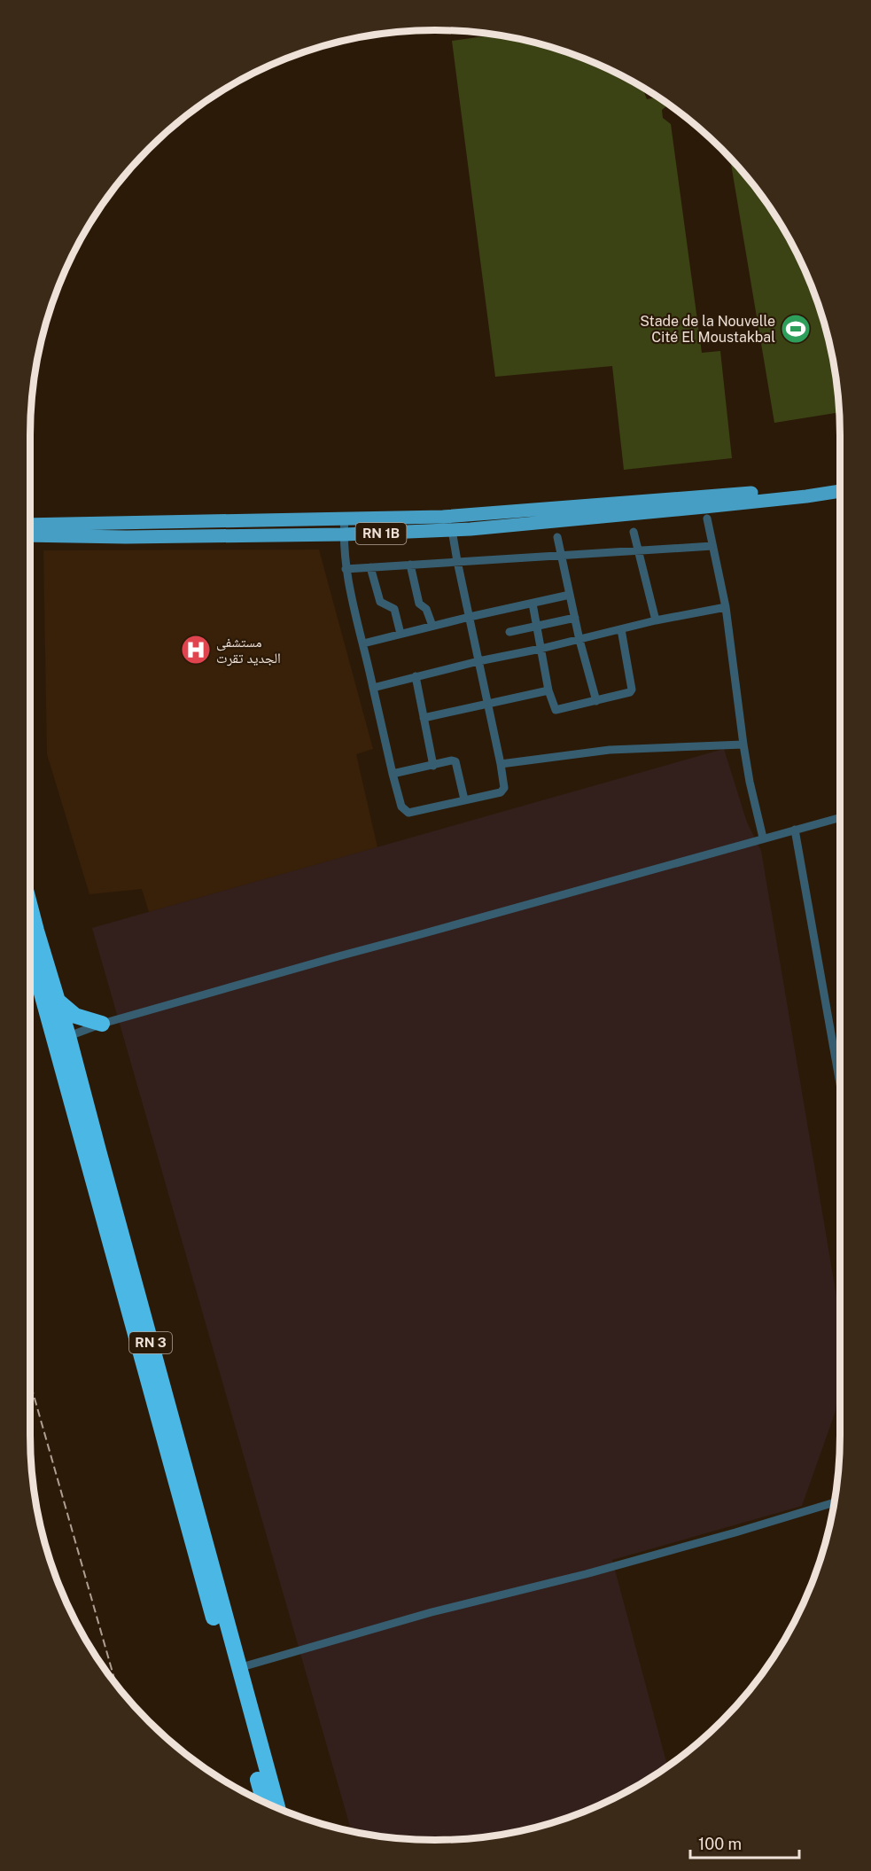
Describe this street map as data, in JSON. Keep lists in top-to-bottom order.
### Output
{
  "streets": {
    "highway": ["RN 3"],
    "main road": ["RN 1B"]
  },
  "places": {
    "sports": ["Stade de la Nouvelle Cité El Moustakbal"],
    "hospital": ["مستشفى الجديد تقرت"]
  },
  "scale_bar": "100 m"
}
